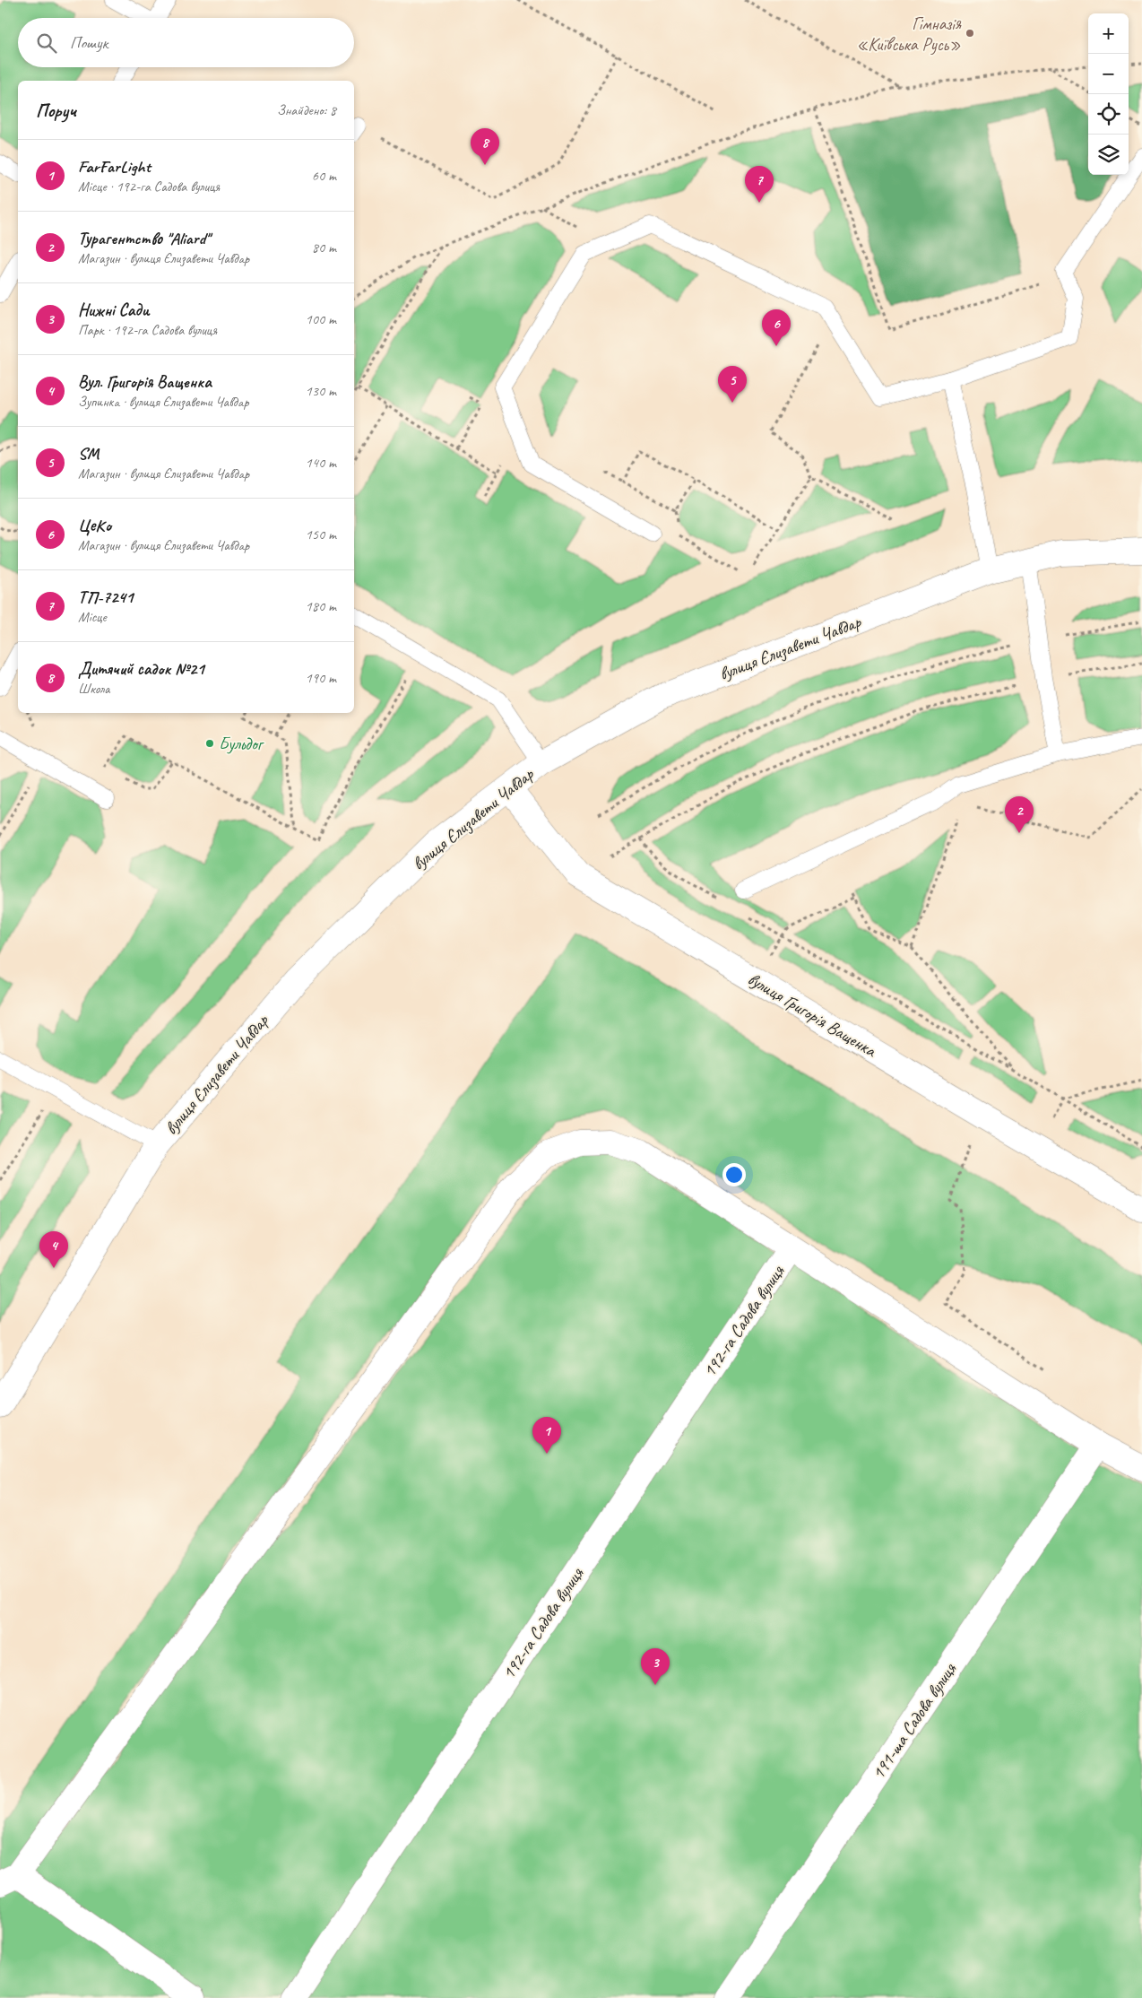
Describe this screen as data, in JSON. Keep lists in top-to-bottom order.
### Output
{
  "streets": {
    "street": [
      "вулиця Єлизавети Чавдар",
      "вулиця Григорія Ващенка",
      "192-га Садова вулиця",
      "191-ша Садова вулиця"
    ]
  },
  "crossings": [
    ["вулиця Єлизавети Чавдар", "вулиця Григорія Ващенка"]
  ],
  "places": ["Гімназія «Київська Русь»", "Бульдог"],
  "page": {
    "map_buttons": ["+", "−"],
    "search": "Пошук",
    "heading": ["Поруч", "Знайдено: 8"],
    "pins": [
      "8",
      "7",
      "6",
      "5",
      "2",
      "4",
      "1",
      "3"
    ],
    "list": [
      {
        "mark": "1",
        "name": "FarFarLight",
        "note": "Місце · 192-га Садова вулиця",
        "value": "60 m"
      },
      {
        "mark": "2",
        "name": "Турагентство \"Aliard\"",
        "note": "Магазин · вулиця Єлизавети Чавдар",
        "value": "80 m"
      },
      {
        "mark": "3",
        "name": "Нижні Сади",
        "note": "Парк · 192-га Садова вулиця",
        "value": "100 m"
      },
      {
        "mark": "4",
        "name": "Вул. Григорія Ващенка",
        "note": "Зупинка · вулиця Єлизавети Чавдар",
        "value": "130 m"
      },
      {
        "mark": "5",
        "name": "SM",
        "note": "Магазин · вулиця Єлизавети Чавдар",
        "value": "140 m"
      },
      {
        "mark": "6",
        "name": "ЦеКо",
        "note": "Магазин · вулиця Єлизавети Чавдар",
        "value": "150 m"
      },
      {
        "mark": "7",
        "name": "ТП-7241",
        "note": "Місце",
        "value": "180 m"
      },
      {
        "mark": "8",
        "name": "Дитячий садок №21",
        "note": "Школа",
        "value": "190 m"
      }
    ]
  }
}
